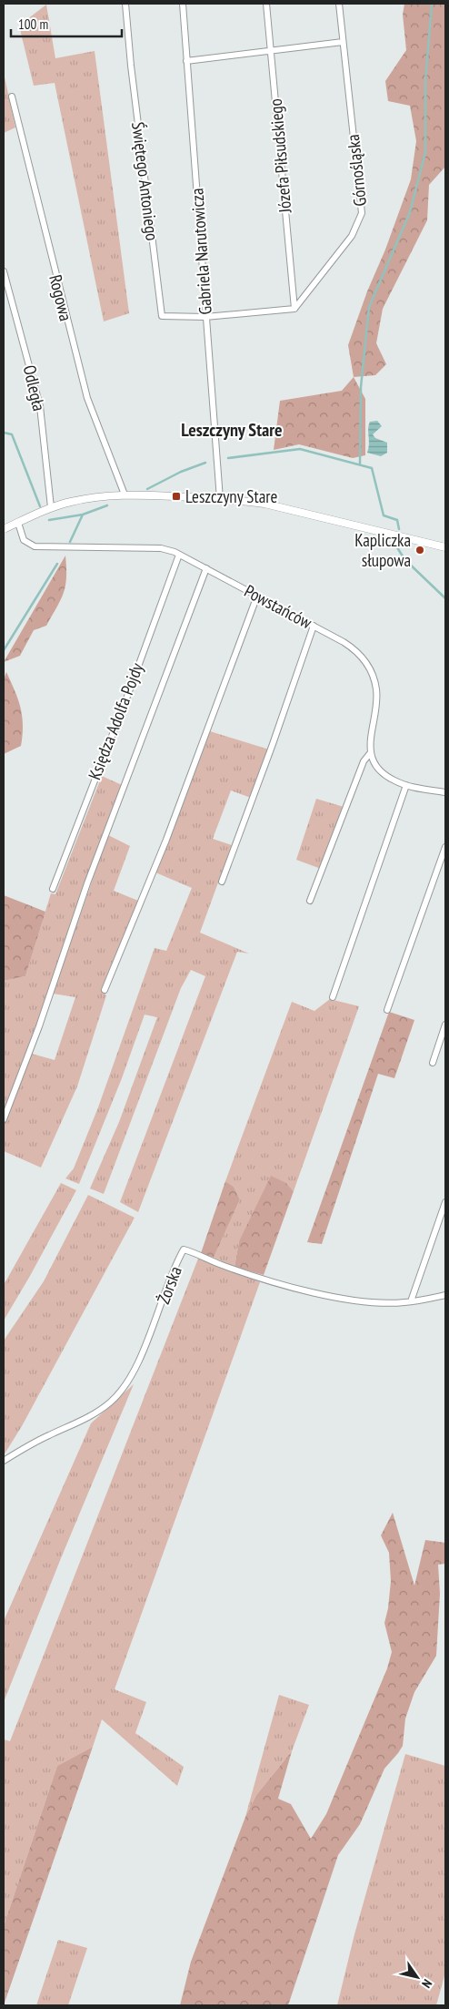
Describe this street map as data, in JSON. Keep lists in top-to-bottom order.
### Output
{
  "streets": {
    "street": [
      "Józefa Piłsudskiego",
      "Górnośląska",
      "Świętego Antoniego",
      "Gabriela Narutowicza",
      "Rogowa",
      "Odległa",
      "Powstańców",
      "Księdza Adolfa Pojdy",
      "Żorska"
    ]
  },
  "crossings": [
    ["Józefa Piłsudskiego", "Górnośląska"],
    ["Świętego Antoniego", "Gabriela Narutowicza"],
    ["Powstańców", "Księdza Adolfa Pojdy"]
  ],
  "districts": ["Leszczyny Stare"],
  "places": {
    "transit": ["Leszczyny Stare"],
    "other": ["Kapliczka słupowa"]
  },
  "scale_bar": "100 m",
  "north": "bottom right"
}
